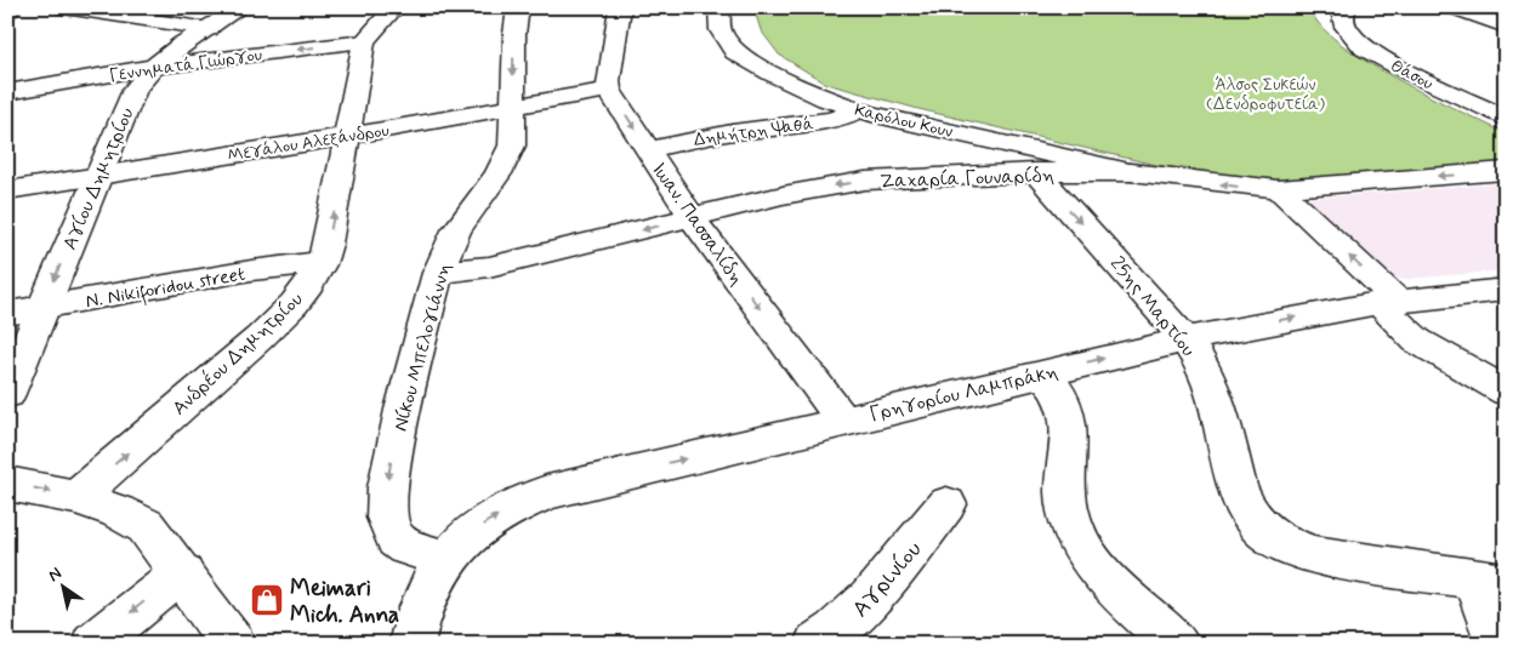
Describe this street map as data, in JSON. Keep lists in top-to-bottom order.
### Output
{
  "streets": {
    "street": [
      "Γεννηματά Γιώργου",
      "Θάσου",
      "Καρόλου Κουν",
      "Δημήτρη Ψαθά",
      "Μεγάλου Αλεξάνδρου",
      "Ζαχαρία Γουναρίδη",
      "Αγίου Δημητρίου",
      "Ιωαν. Πασσαλίδη",
      "N. Nikiforidou street",
      "25ης Μαρτίου",
      "Νίκου Μπελογιάννη",
      "Ανδρέου Δημητρίου",
      "Γρηγορίου Λαμπράκη",
      "Αγρινίου"
    ]
  },
  "crossings": [
    ["Γεννηματά Γιώργου", "Αγίου Δημητρίου"],
    ["Γεννηματά Γιώργου", "Ανδρέου Δημητρίου"],
    ["Καρόλου Κουν", "Δημήτρη Ψαθά"],
    ["Καρόλου Κουν", "Ζαχαρία Γουναρίδη"],
    ["Καρόλου Κουν", "25ης Μαρτίου"],
    ["Δημήτρη Ψαθά", "Ιωαν. Πασσαλίδη"],
    ["Μεγάλου Αλεξάνδρου", "Αγίου Δημητρίου"],
    ["Μεγάλου Αλεξάνδρου", "Ιωαν. Πασσαλίδη"],
    ["Μεγάλου Αλεξάνδρου", "Νίκου Μπελογιάννη"],
    ["Μεγάλου Αλεξάνδρου", "Ανδρέου Δημητρίου"],
    ["Ζαχαρία Γουναρίδη", "Ιωαν. Πασσαλίδη"],
    ["Ζαχαρία Γουναρίδη", "25ης Μαρτίου"],
    ["Ζαχαρία Γουναρίδη", "Νίκου Μπελογιάννη"],
    ["Αγίου Δημητρίου", "N. Nikiforidou street"],
    ["Ιωαν. Πασσαλίδη", "Γρηγορίου Λαμπράκη"],
    ["N. Nikiforidou street", "Ανδρέου Δημητρίου"],
    ["25ης Μαρτίου", "Γρηγορίου Λαμπράκη"],
    ["Νίκου Μπελογιάννη", "Γρηγορίου Λαμπράκη"]
  ],
  "one_way": [
    "Γεννηματά Γιώργου",
    "Ζαχαρία Γουναρίδη",
    "Ιωαν. Πασσαλίδη",
    "Νίκου Μπελογιάννη",
    "Ανδρέου Δημητρίου",
    "Γρηγορίου Λαμπράκη"
  ],
  "parks": ["Άλσος Συκεών (Δενδροφυτεία)"],
  "places": {
    "shop": ["Meimari Mich. Anna"]
  },
  "north": "top left"
}
